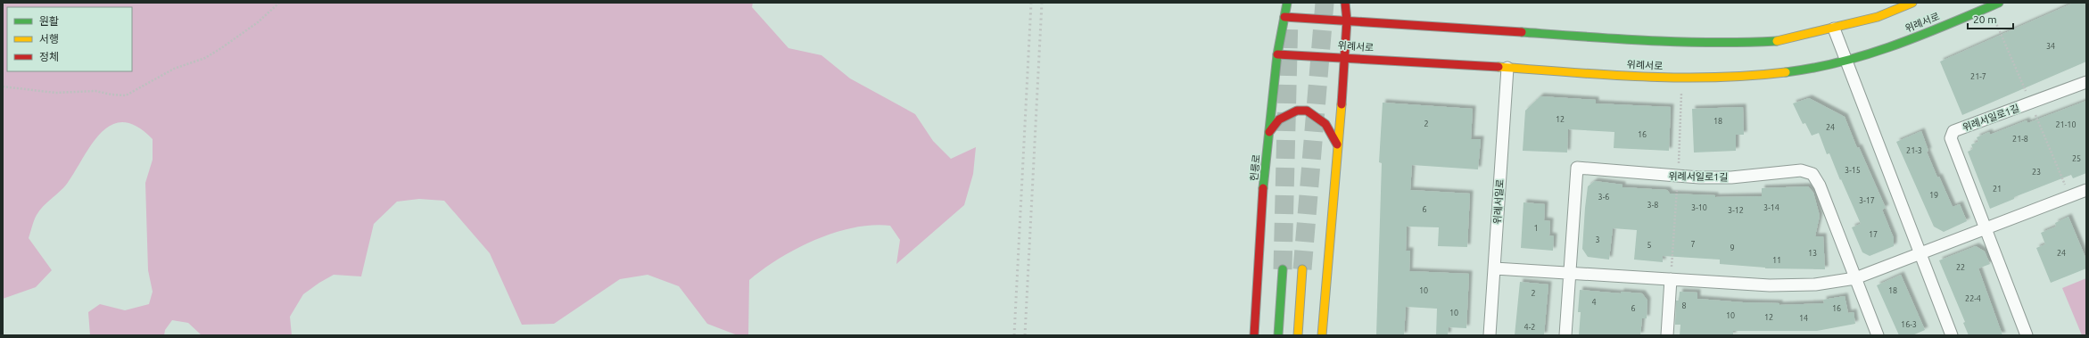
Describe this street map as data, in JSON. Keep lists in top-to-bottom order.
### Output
{
  "streets": {
    "main road": ["위례서로", "헌릉로"],
    "street": ["위례서일로1길", "위례서일로"]
  },
  "crossings": [
    ["위례서로", "헌릉로"],
    ["위례서로", "위례서일로"]
  ],
  "house_numbers": [
    "34",
    "21-7",
    "12",
    "18",
    "2",
    "21-10",
    "24",
    "16",
    "21-8",
    "21-3",
    "25",
    "3-15",
    "23",
    "21",
    "19",
    "3-6",
    "3-17",
    "3-8",
    "3-10",
    "3-14",
    "6",
    "3-12",
    "1",
    "17",
    "3",
    "7",
    "5",
    "9",
    "13",
    "24",
    "11",
    "22",
    "10",
    "18",
    "2",
    "22-4",
    "4",
    "8",
    "6",
    "16",
    "10",
    "10",
    "12",
    "14",
    "16-3",
    "4-2"
  ],
  "legend": ["원활", "서행", "정체"],
  "scale_bar": "20 m"
}
